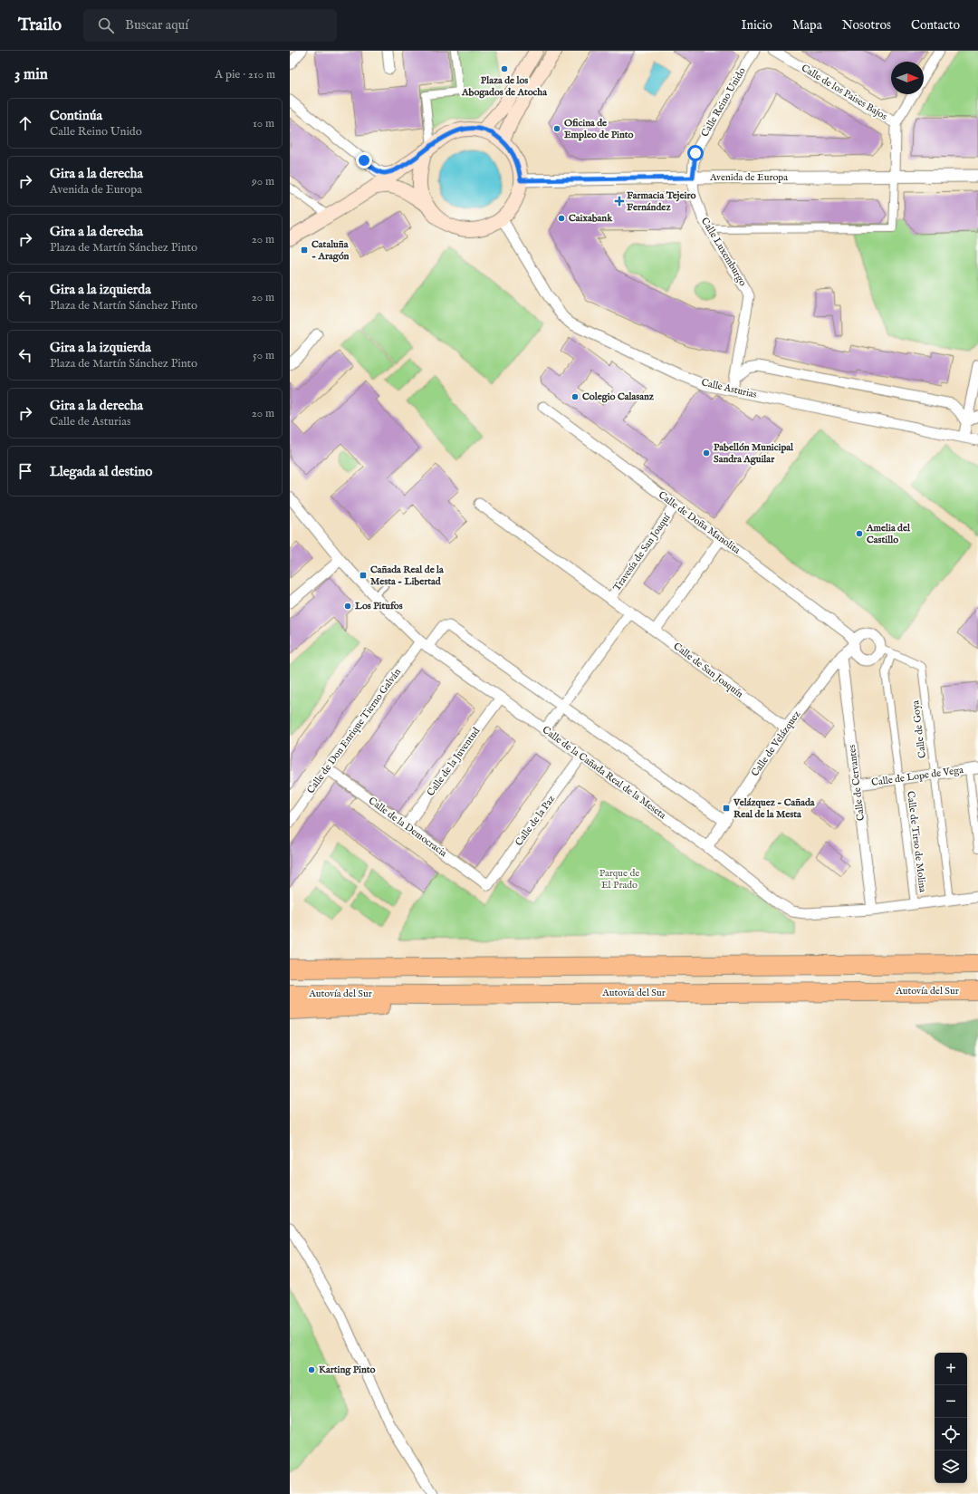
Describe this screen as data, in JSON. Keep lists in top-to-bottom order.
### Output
{
  "streets": {
    "highway": ["Autovía del Sur"],
    "street": [
      "Calle de los Paises Bajos",
      "Calle Reino Unido",
      "Avenida de Europa",
      "Calle Luxemburgo",
      "Calle Asturias",
      "Calle de Doña Manolita",
      "Travesía de San Joaquí",
      "Calle de San Joaquín",
      "Calle de Goya",
      "Calle de Don Enrique Tierno Galván",
      "Calle de Velázquez",
      "Calle de la Juventud",
      "Calle de la Cañada Real de la Meseta",
      "Calle de Lope de Vega",
      "Calle de Cervantes",
      "Calle de la Paz",
      "Calle de la Democracia",
      "Calle de Tirso de Molina"
    ]
  },
  "crossings": [
    ["Calle Reino Unido", "Avenida de Europa"],
    ["Calle Reino Unido", "Calle Luxemburgo"],
    ["Avenida de Europa", "Calle Luxemburgo"],
    ["Avenida de Europa", "Calle Asturias"],
    ["Calle Luxemburgo", "Calle Asturias"],
    ["Calle de Doña Manolita", "Travesía de San Joaquí"],
    ["Calle de Doña Manolita", "Calle de Goya"],
    ["Calle de Doña Manolita", "Calle de Velázquez"],
    ["Travesía de San Joaquí", "Calle de San Joaquín"],
    ["Calle de San Joaquín", "Calle de Velázquez"],
    ["Calle de Goya", "Calle de Velázquez"],
    ["Calle de Goya", "Calle de la Cañada Real de la Meseta"],
    ["Calle de Goya", "Calle de Lope de Vega"],
    ["Calle de Goya", "Calle de Tirso de Molina"],
    ["Calle de Don Enrique Tierno Galván", "Calle de la Cañada Real de la Meseta"],
    ["Calle de Don Enrique Tierno Galván", "Calle de la Democracia"],
    ["Calle de Velázquez", "Calle de la Cañada Real de la Meseta"],
    ["Calle de Velázquez", "Calle de Cervantes"],
    ["Calle de la Juventud", "Calle de la Cañada Real de la Meseta"],
    ["Calle de la Juventud", "Calle de la Democracia"],
    ["Calle de la Cañada Real de la Meseta", "Calle de Cervantes"],
    ["Calle de la Cañada Real de la Meseta", "Calle de la Paz"],
    ["Calle de la Cañada Real de la Meseta", "Calle de Tirso de Molina"],
    ["Calle de Lope de Vega", "Calle de Cervantes"],
    ["Calle de Lope de Vega", "Calle de Tirso de Molina"],
    ["Calle de la Paz", "Calle de la Democracia"]
  ],
  "parks": ["Parque de El Prado"],
  "places": {
    "other": [
      "Plaza de los Abogados de Atocha",
      "Oficina de Empleo de Pinto",
      "Caixabank",
      "Colegio Calasanz",
      "Pabellón Municipal Sandra Aguilar",
      "Amelia del Castillo",
      "Los Pitufos",
      "Karting Pinto"
    ],
    "health": ["Farmacia Tejeiro Fernández"],
    "transit": ["Cataluña - Aragón", "Cañada Real de la Mesta - Libertad", "Velázquez - Cañada Real de la Mesta"]
  },
  "north": "right",
  "page": {
    "header": "Trailo",
    "search": "Buscar aquí",
    "nav": [
      "Inicio",
      "Mapa",
      "Nosotros",
      "Contacto"
    ],
    "heading": ["3 min", "A pie · 210 m"],
    "list": [
      ["Continúa", "Calle Reino Unido", "10 m"],
      ["Gira a la derecha", "Avenida de Europa", "90 m"],
      ["Gira a la derecha", "Plaza de Martín Sánchez Pinto", "20 m"],
      ["Gira a la izquierda", "Plaza de Martín Sánchez Pinto", "20 m"],
      ["Gira a la izquierda", "Plaza de Martín Sánchez Pinto", "50 m"],
      ["Gira a la derecha", "Calle de Asturias", "20 m"],
      "Llegada al destino"
    ],
    "map_buttons": ["+", "−"]
  }
}
